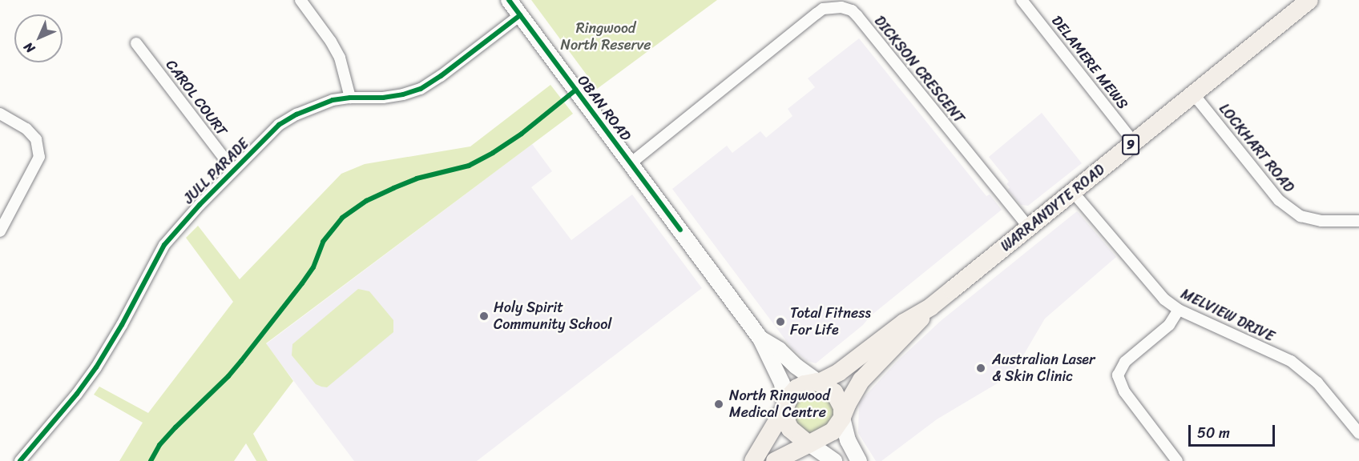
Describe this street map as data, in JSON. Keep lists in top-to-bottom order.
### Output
{
  "streets": {
    "main road": ["OBAN ROAD", "9", "WARRANDYTE ROAD"],
    "street": [
      "DELAMERE MEWS",
      "DICKSON CRESCENT",
      "CAROL COURT",
      "LOCKHART ROAD",
      "JULL PARADE",
      "MELVIEW DRIVE"
    ]
  },
  "crossings": [
    ["DELAMERE MEWS", "WARRANDYTE ROAD"],
    ["DICKSON CRESCENT", "OBAN ROAD"],
    ["DICKSON CRESCENT", "WARRANDYTE ROAD"],
    ["CAROL COURT", "JULL PARADE"],
    ["OBAN ROAD", "9"],
    ["OBAN ROAD", "JULL PARADE"],
    ["OBAN ROAD", "WARRANDYTE ROAD"],
    ["9", "WARRANDYTE ROAD"],
    ["LOCKHART ROAD", "WARRANDYTE ROAD"],
    ["WARRANDYTE ROAD", "MELVIEW DRIVE"]
  ],
  "parks": ["Ringwood North Reserve"],
  "places": [
    "Holy Spirit Community School",
    "Total Fitness For Life",
    "Australian Laser & Skin Clinic",
    "North Ringwood Medical Centre"
  ],
  "scale_bar": "50 m",
  "north": "bottom left"
}
